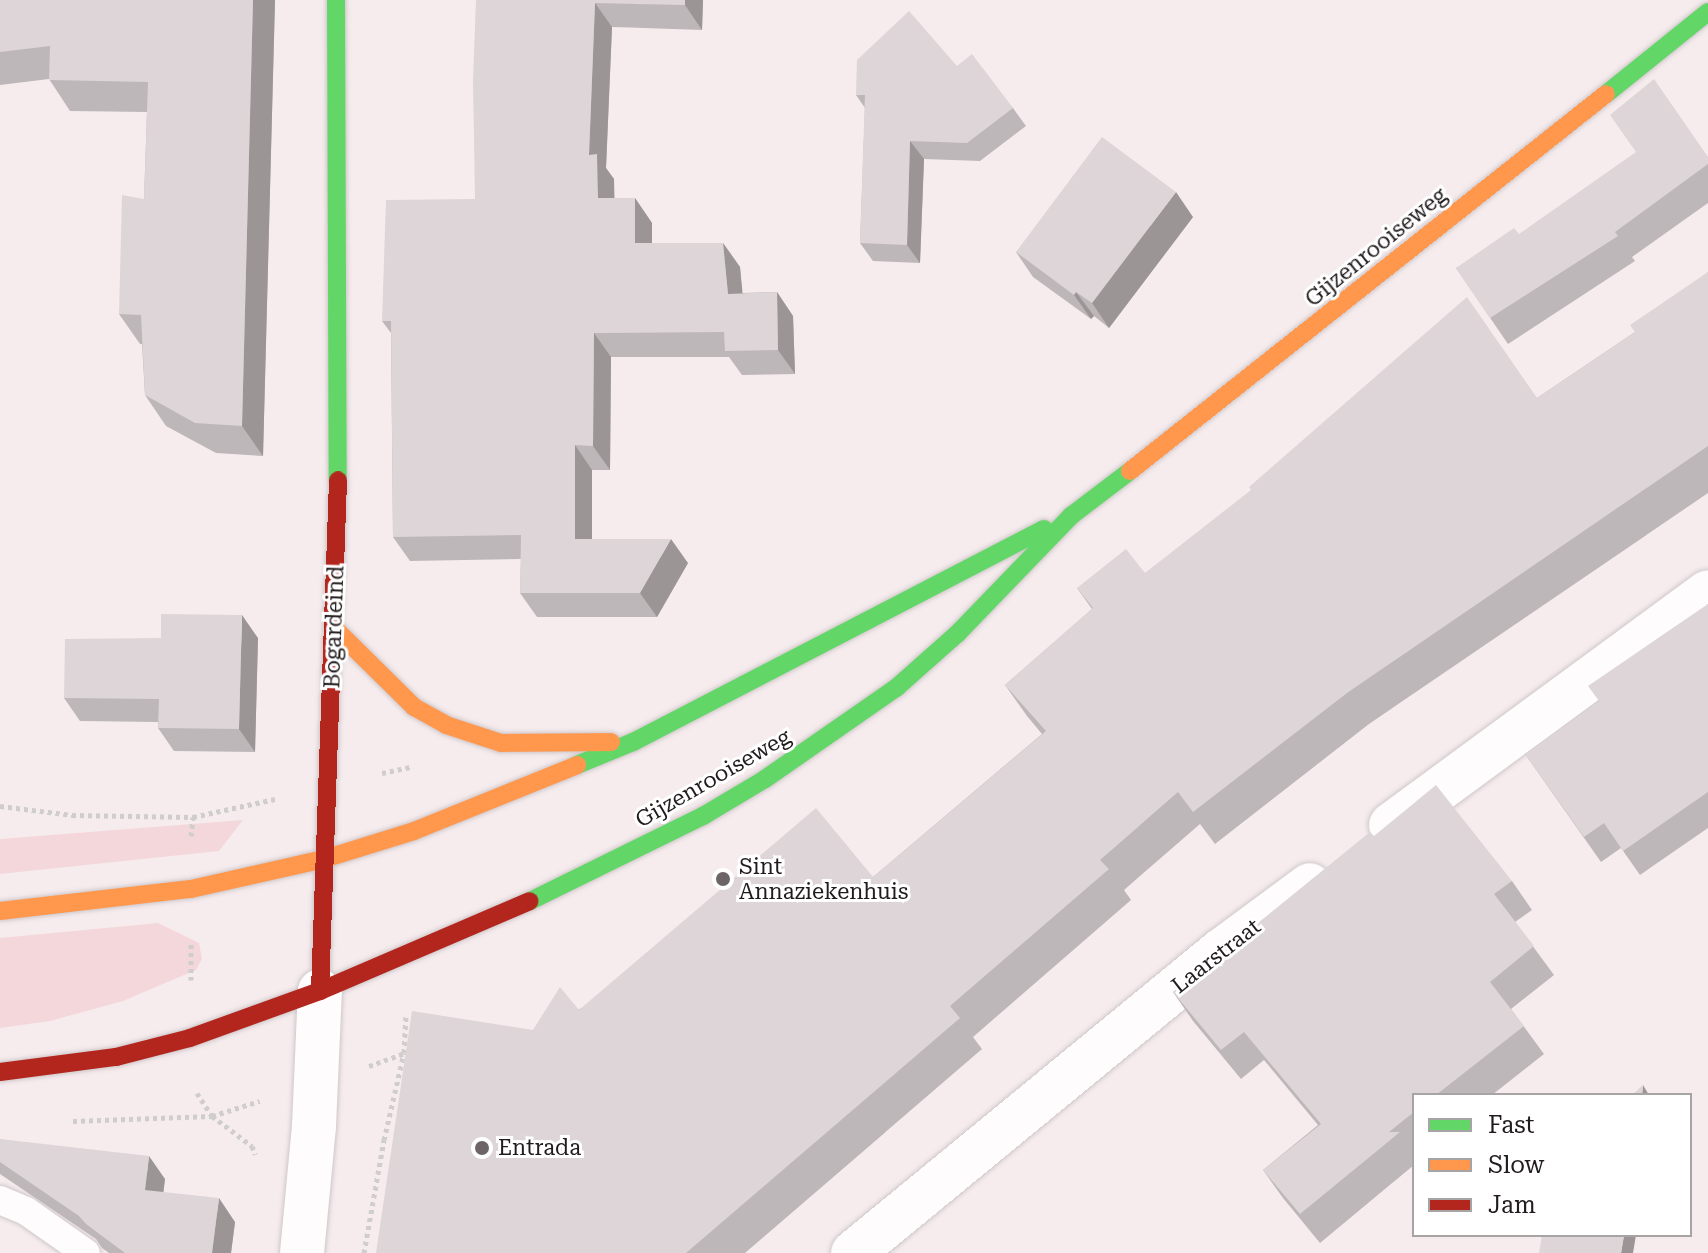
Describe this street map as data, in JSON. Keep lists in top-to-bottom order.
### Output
{
  "streets": {
    "main road": ["Gijzenrooiseweg", "Bogardeind"],
    "street": ["Laarstraat"]
  },
  "crossings": [
    ["Gijzenrooiseweg", "Bogardeind"]
  ],
  "places": ["Sint Annaziekenhuis", "Entrada"],
  "legend": ["Fast", "Slow", "Jam"]
}
